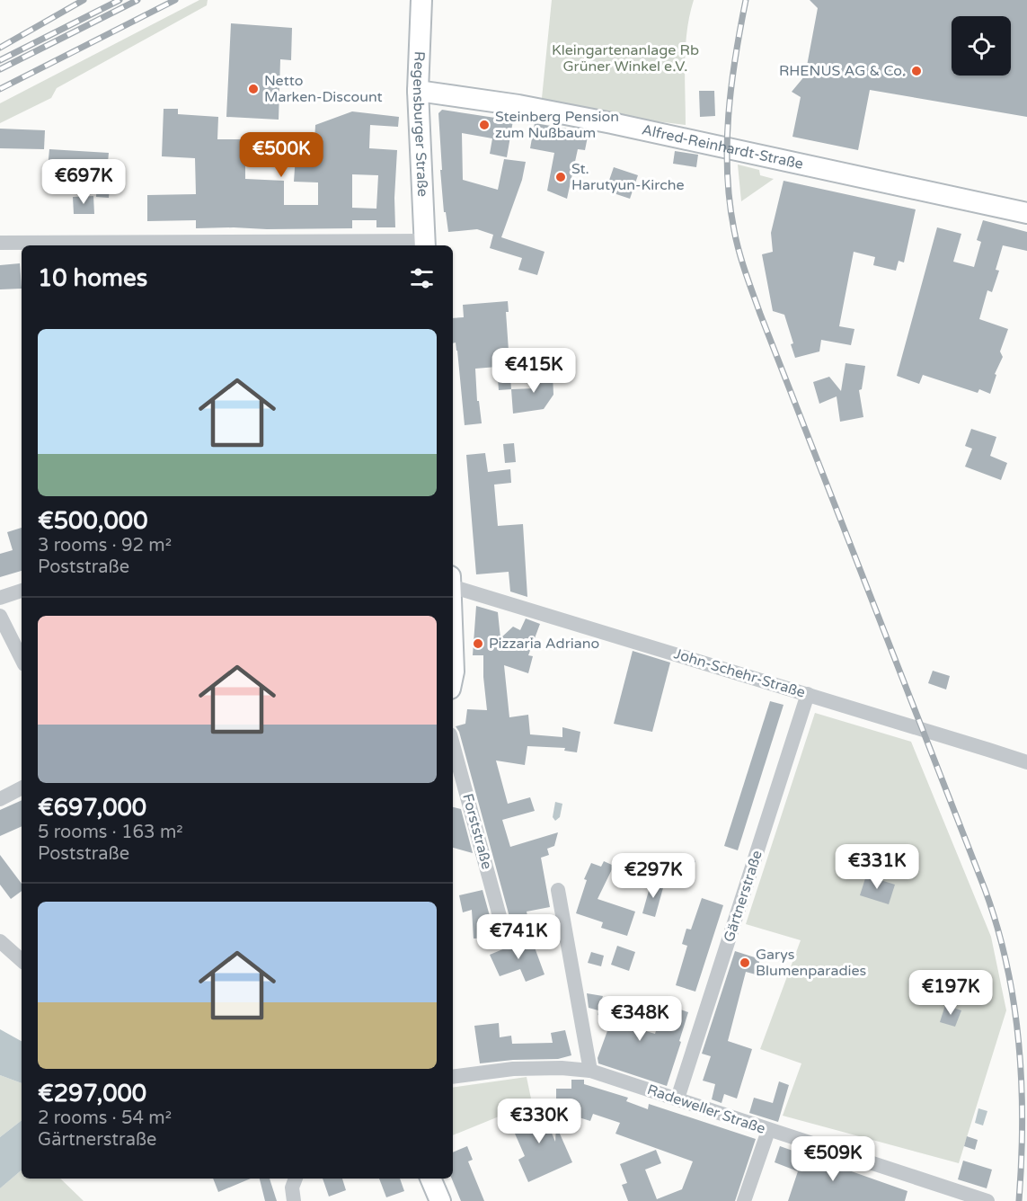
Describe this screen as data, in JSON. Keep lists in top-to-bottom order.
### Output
{
  "streets": {
    "street": [
      "Regensburger Straße",
      "Alfred-Reinhardt-Straße",
      "John-Schehr-Straße",
      "Forststraße",
      "Gärtnerstraße",
      "Radeweller Straße"
    ]
  },
  "crossings": [
    ["Regensburger Straße", "Alfred-Reinhardt-Straße"],
    ["John-Schehr-Straße", "Gärtnerstraße"],
    ["Gärtnerstraße", "Radeweller Straße"]
  ],
  "parks": ["Kleingartenanlage Rb Grüner Winkel e.V."],
  "places": [
    "RHENUS AG & Co.",
    "Netto Marken-Discount",
    "Steinberg Pension zum Nußbaum",
    "St. Harutyun-Kirche",
    "Pizzaria Adriano",
    "Garys Blumenparadies"
  ],
  "page": {
    "price": [
      "€500K",
      "€697K",
      "€415K",
      "€331K",
      "€297K",
      "€741K",
      "€197K",
      "€348K",
      "€330K",
      "€509K"
    ],
    "heading": "10 homes",
    "list": [
      {
        "name": "€500,000",
        "note": "3 rooms · 92 m² · Poststraße"
      },
      {
        "name": "€697,000",
        "note": "5 rooms · 163 m² · Poststraße"
      },
      {
        "name": "€297,000",
        "note": "2 rooms · 54 m² · Gärtnerstraße"
      }
    ]
  }
}
